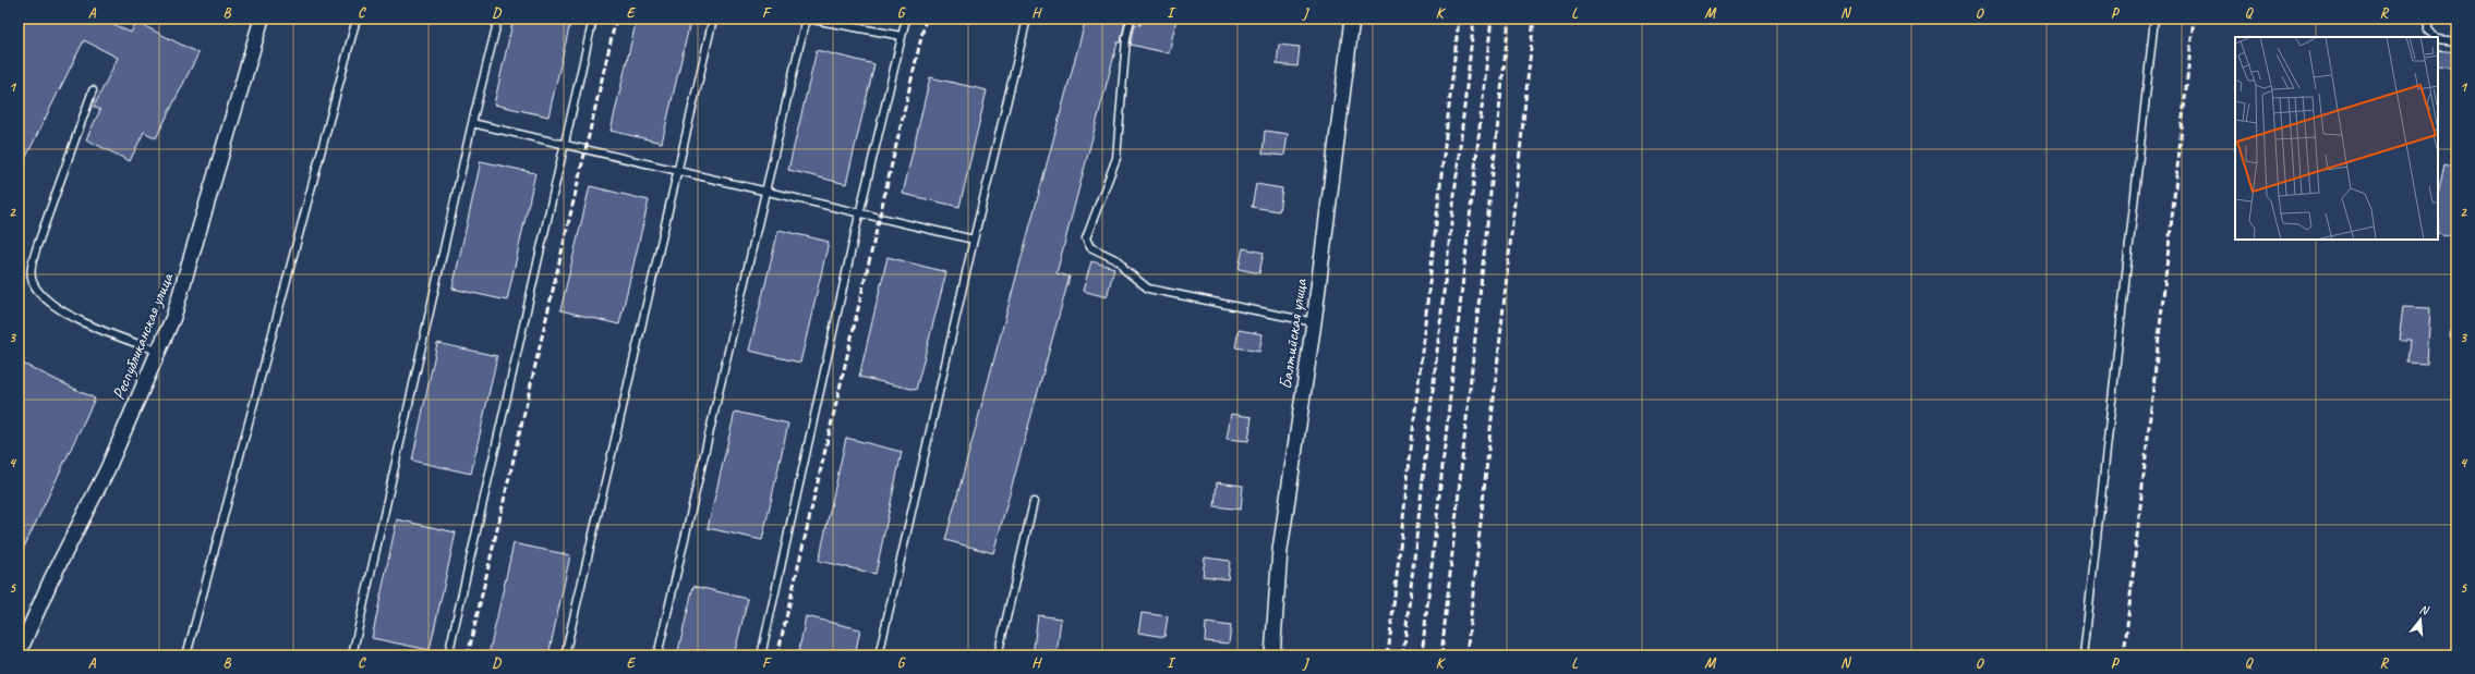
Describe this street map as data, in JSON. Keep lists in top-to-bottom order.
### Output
{
  "streets": {
    "street": ["Балтийская улица", "Республиканская улица"]
  },
  "north": "top",
  "grid": {
    "columns": [
      "A",
      "B",
      "C",
      "D",
      "E",
      "F",
      "G",
      "H",
      "I",
      "J",
      "K",
      "L",
      "M",
      "N",
      "O",
      "P",
      "Q",
      "R"
    ],
    "rows": [
      "1",
      "2",
      "3",
      "4",
      "5"
    ]
  }
}
